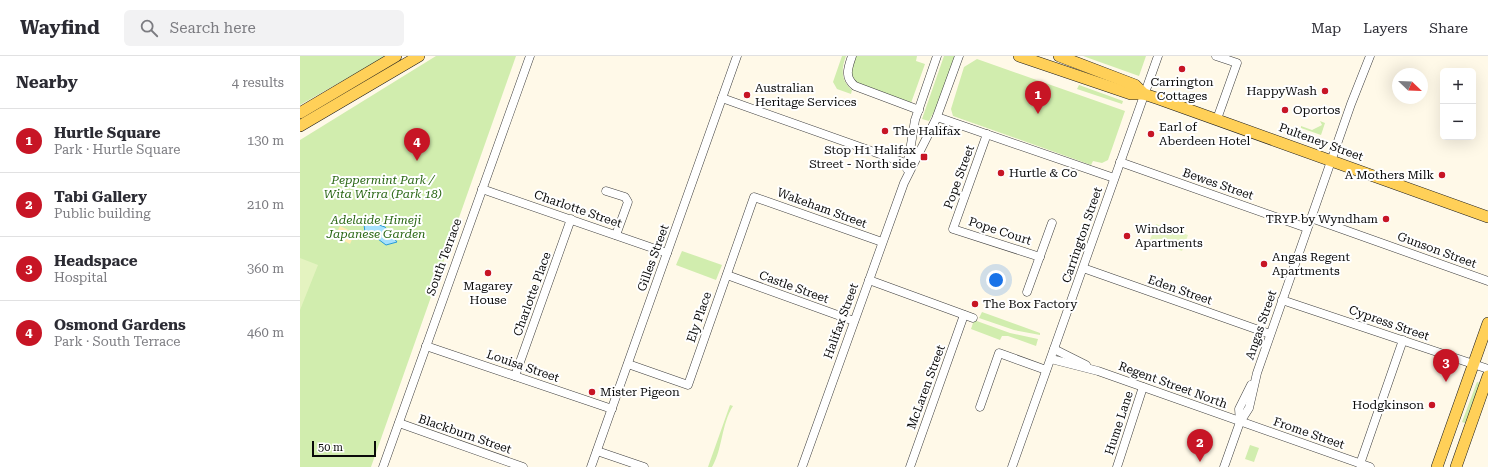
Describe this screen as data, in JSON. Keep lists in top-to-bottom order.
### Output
{
  "streets": {
    "main road": ["Pulteney Street"],
    "street": [
      "Pope Street",
      "Bewes Street",
      "Wakeham Street",
      "Charlotte Street",
      "Pope Court",
      "Carrington Street",
      "Gunson Street",
      "South Terrace",
      "Gilles Street",
      "Castle Street",
      "Eden Street",
      "Charlotte Place",
      "Ely Place",
      "Halifax Street",
      "Cypress Street",
      "Angas Street",
      "Louisa Street",
      "Regent Street North",
      "McLaren Street",
      "Hume Lane",
      "Frome Street",
      "Blackburn Street"
    ]
  },
  "crossings": [
    ["Pulteney Street", "Carrington Street"],
    ["Pulteney Street", "Angas Street"],
    ["Pope Street", "Pope Court"],
    ["Bewes Street", "Carrington Street"],
    ["Bewes Street", "Angas Street"],
    ["Wakeham Street", "Ely Place"],
    ["Wakeham Street", "Halifax Street"],
    ["Charlotte Street", "South Terrace"],
    ["Charlotte Street", "Gilles Street"],
    ["Charlotte Street", "Charlotte Place"],
    ["Carrington Street", "Eden Street"],
    ["Carrington Street", "Regent Street North"],
    ["Gunson Street", "Angas Street"],
    ["South Terrace", "Louisa Street"],
    ["South Terrace", "Blackburn Street"],
    ["Gilles Street", "Ely Place"],
    ["Gilles Street", "Louisa Street"],
    ["Castle Street", "Ely Place"],
    ["Castle Street", "Halifax Street"],
    ["Eden Street", "Angas Street"],
    ["Charlotte Place", "Louisa Street"],
    ["Cypress Street", "Angas Street"],
    ["Angas Street", "Regent Street North"],
    ["Angas Street", "Frome Street"],
    ["Regent Street North", "Hume Lane"],
    ["Regent Street North", "Frome Street"]
  ],
  "parks": ["Peppermint Park / Wita Wirra (Park 18)", "Adelaide Himeji Japanese Garden"],
  "places": {
    "other": [
      "Carrington Cottages",
      "HappyWash",
      "Australian Heritage Services",
      "Oportos",
      "The Halifax",
      "Earl of Aberdeen Hotel",
      "Hurtle & Co",
      "A Mothers Milk",
      "TRYP by Wyndham",
      "Windsor Apartments",
      "Angas Regent Apartments",
      "Magarey House",
      "The Box Factory",
      "Mister Pigeon",
      "Hodgkinson"
    ],
    "transit": ["Stop H1 Halifax Street - North side"]
  },
  "scale_bar": "50 m",
  "north": "bottom right",
  "page": {
    "header": "Wayfind",
    "search": "Search here",
    "nav": ["Map", "Layers", "Share"],
    "heading": ["Nearby", "4 results"],
    "map_buttons": ["+", "−"],
    "pins": [
      "1",
      "4",
      "3",
      "2"
    ],
    "list": [
      {
        "mark": "1",
        "name": "Hurtle Square",
        "note": "Park · Hurtle Square",
        "value": "130 m"
      },
      {
        "mark": "2",
        "name": "Tabi Gallery",
        "note": "Public building",
        "value": "210 m"
      },
      {
        "mark": "3",
        "name": "Headspace",
        "note": "Hospital",
        "value": "360 m"
      },
      {
        "mark": "4",
        "name": "Osmond Gardens",
        "note": "Park · South Terrace",
        "value": "460 m"
      }
    ],
    "scale": "50 m"
  }
}
